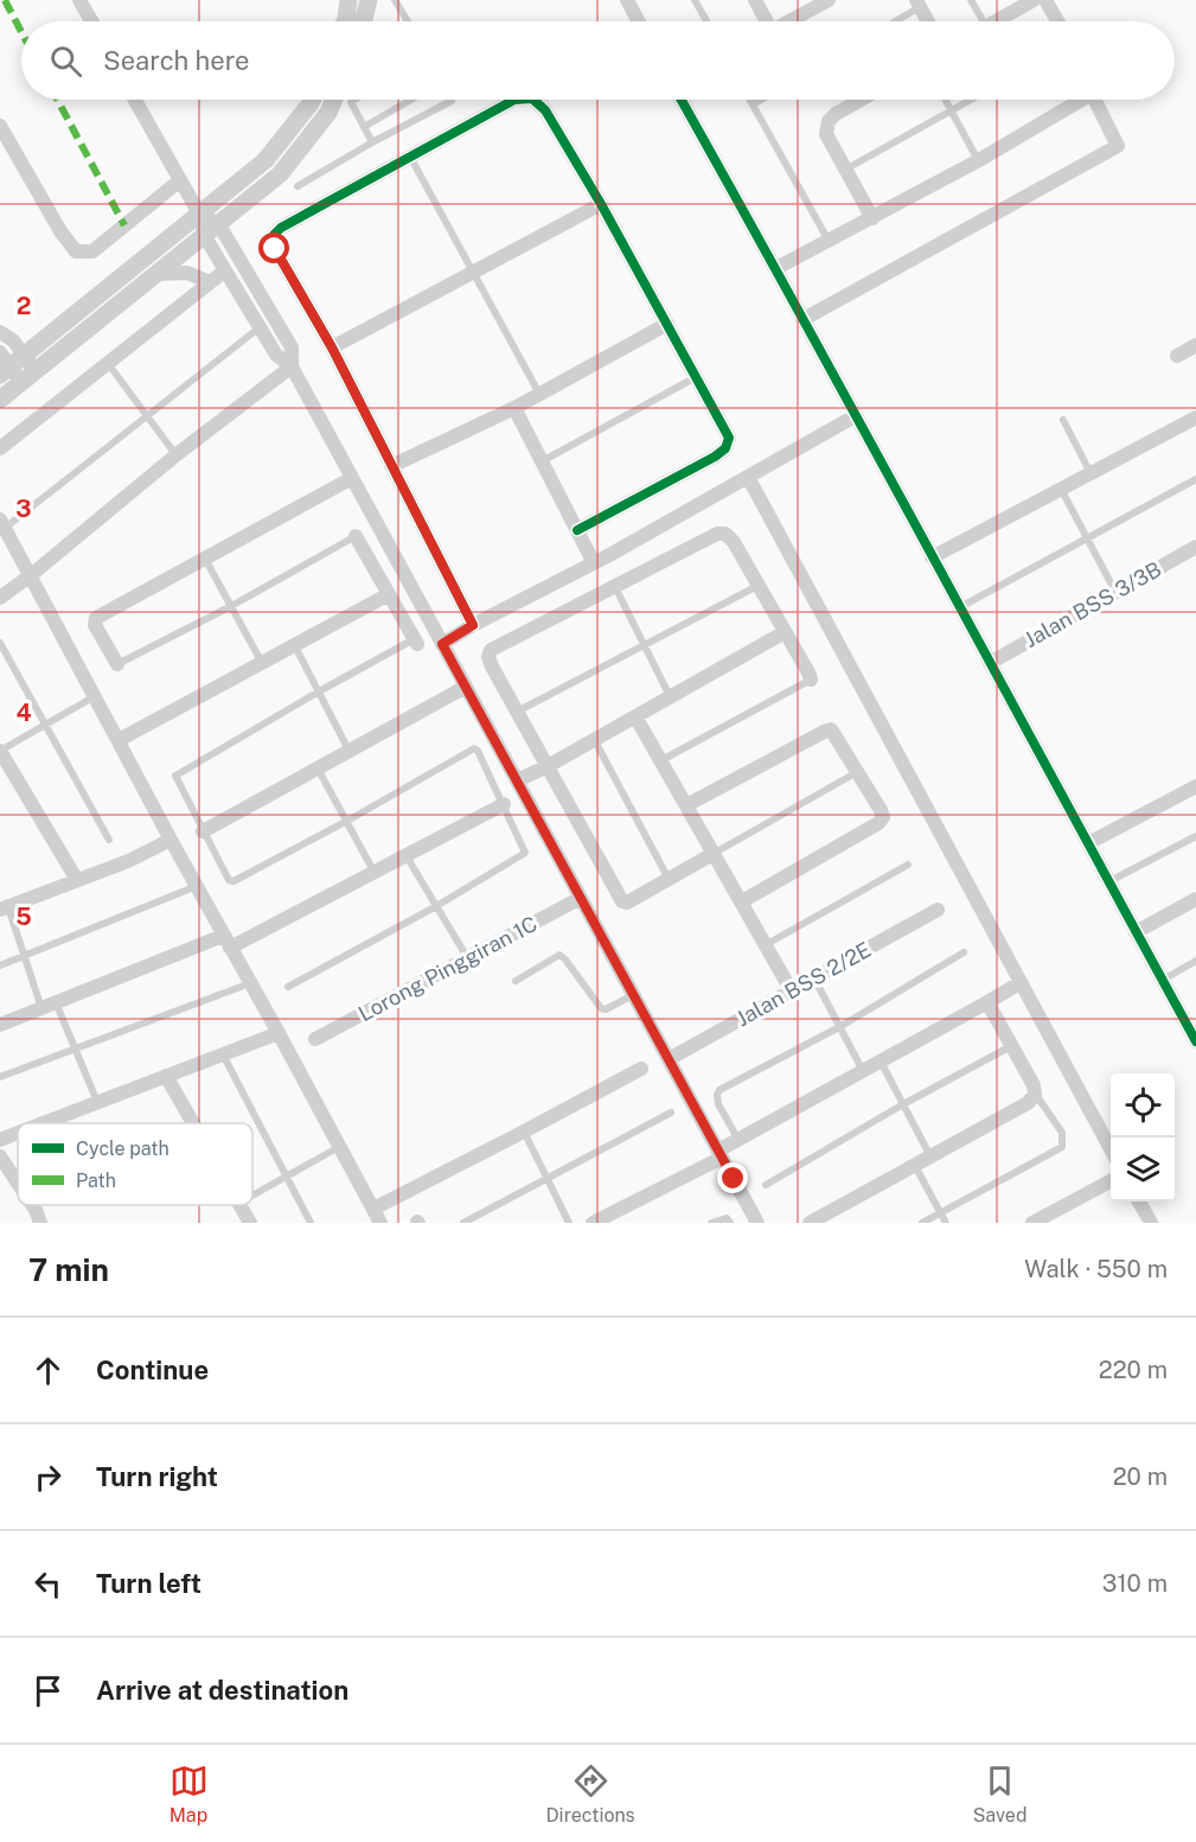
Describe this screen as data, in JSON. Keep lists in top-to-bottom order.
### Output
{
  "streets": {
    "street": ["Jalan BSS 3/3B", "Lorong Pinggiran 1C", "Jalan BSS 2/2E"]
  },
  "legend": ["Cycle path", "Path"],
  "page": {
    "search": "Search here",
    "heading": ["7 min", "Walk · 550 m"],
    "list": [
      ["Continue", "220 m"],
      ["Turn right", "20 m"],
      ["Turn left", "310 m"],
      "Arrive at destination"
    ],
    "nav": ["Map", "Directions", "Saved"]
  },
  "grid": {
    "rows": [
      "2",
      "3",
      "4",
      "5"
    ]
  }
}
